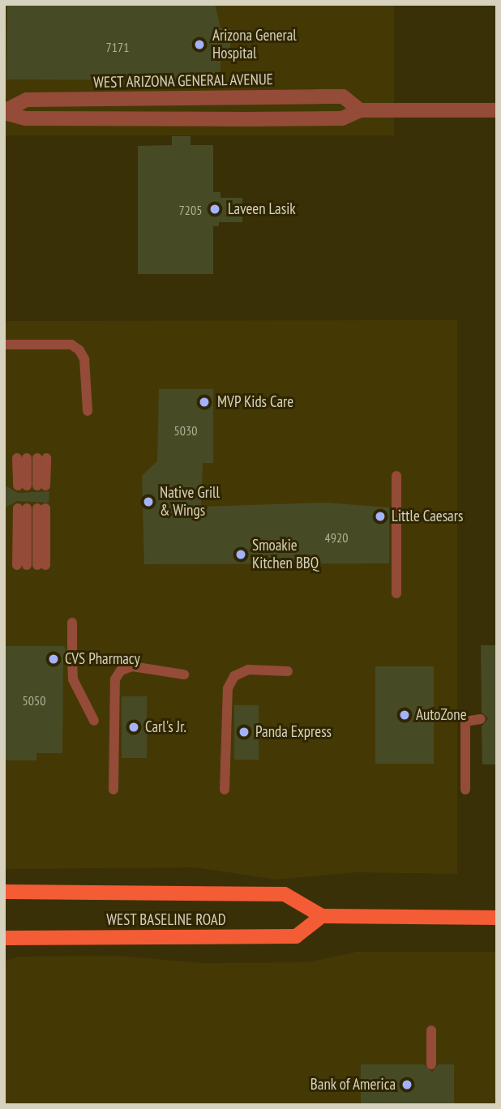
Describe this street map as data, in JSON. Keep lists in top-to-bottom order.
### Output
{
  "streets": {
    "main road": ["WEST BASELINE ROAD"],
    "street": ["WEST ARIZONA GENERAL AVENUE"]
  },
  "places": [
    "Arizona General Hospital",
    "Laveen Lasik",
    "MVP Kids Care",
    "Native Grill & Wings",
    "Little Caesars",
    "Smoakie Kitchen BBQ",
    "CVS Pharmacy",
    "AutoZone",
    "Carl's Jr.",
    "Panda Express",
    "Bank of America"
  ],
  "house_numbers": [
    "7171",
    "7205",
    "5030",
    "4920",
    "5050"
  ]
}
